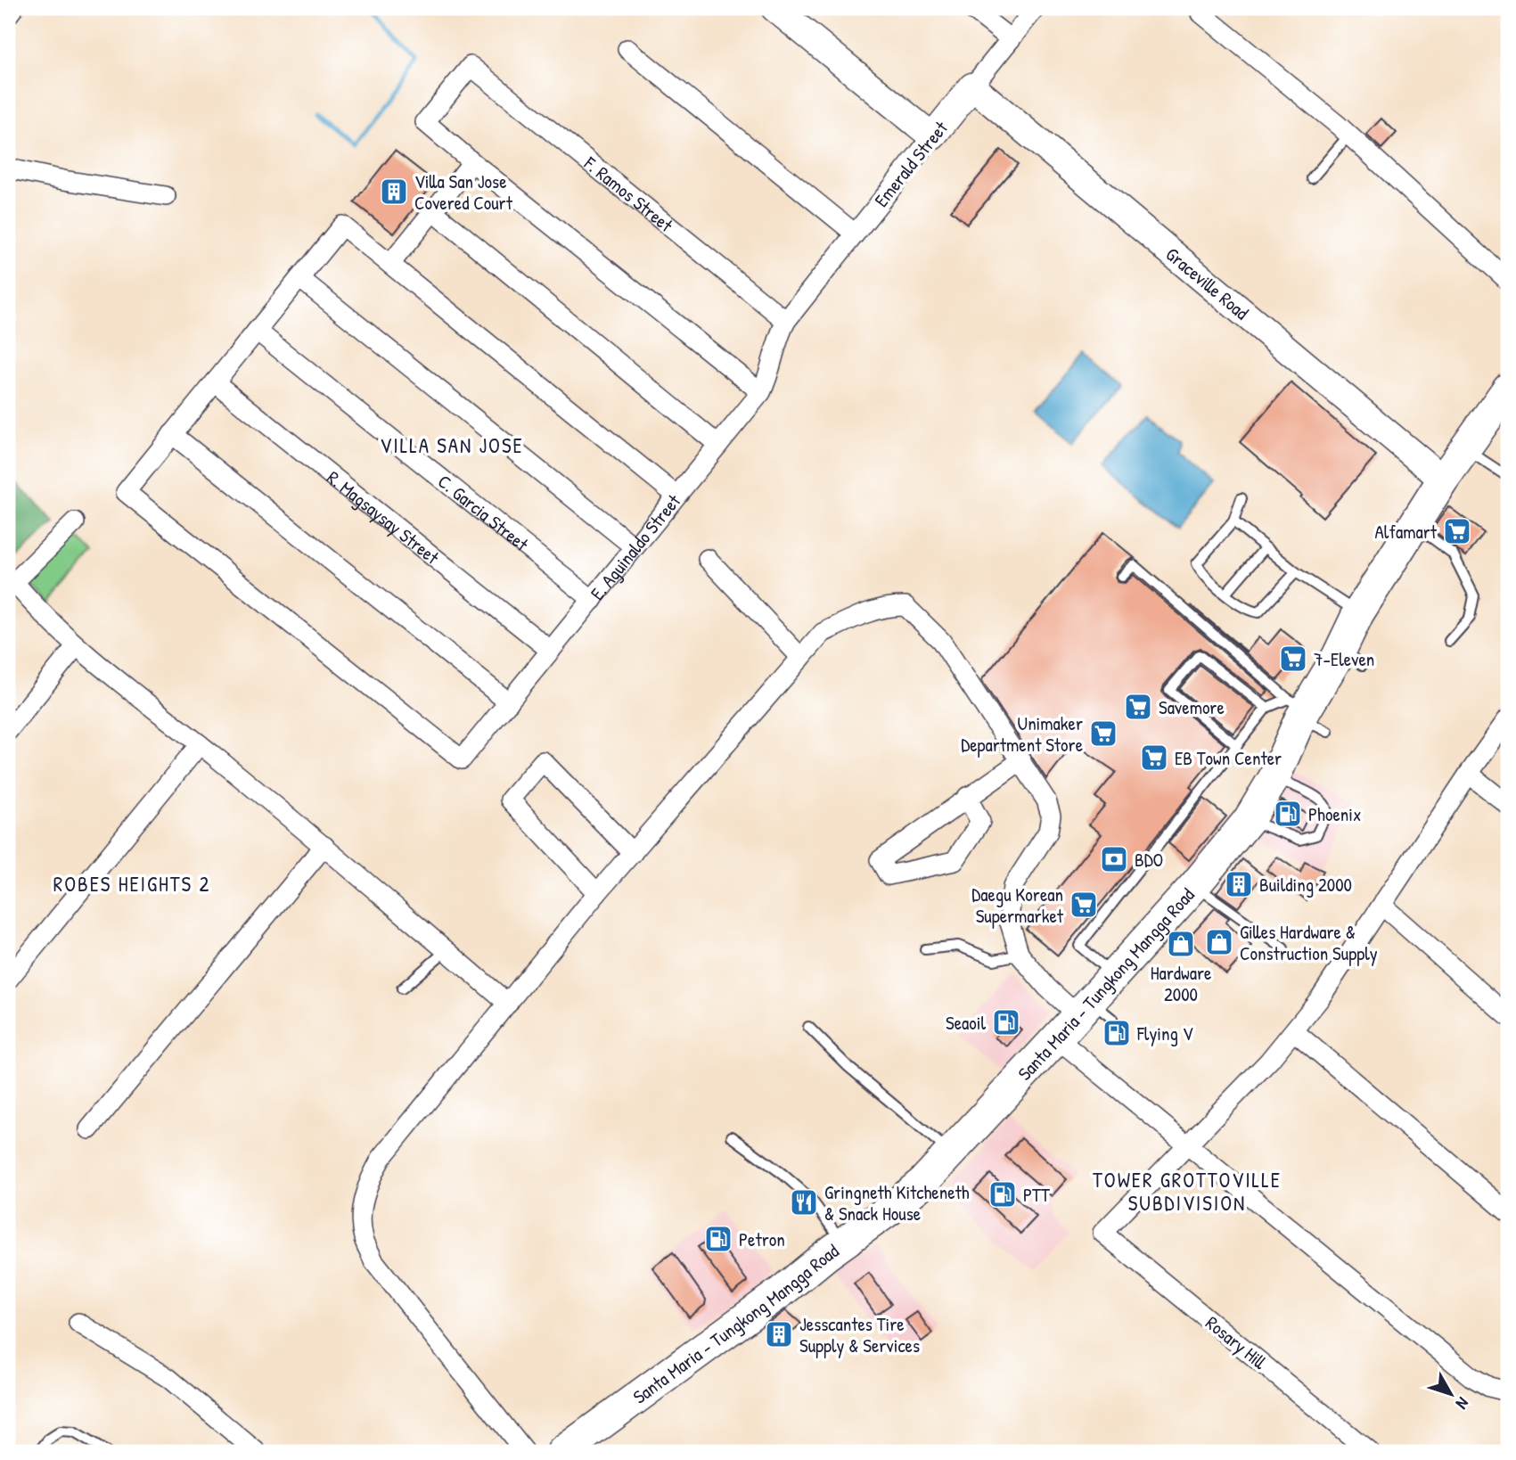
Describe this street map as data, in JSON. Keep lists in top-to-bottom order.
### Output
{
  "streets": {
    "main road": ["Santa Maria - Tungkong Mangga Road"],
    "street": [
      "Emerald Street",
      "F. Ramos Street",
      "Graceville Road",
      "C. Garcia Street",
      "R. Magsaysay Street",
      "E. Aguinaldo Street",
      "Rosary Hill"
    ]
  },
  "crossings": [
    ["Emerald Street", "F. Ramos Street"],
    ["Emerald Street", "Graceville Road"],
    ["Emerald Street", "E. Aguinaldo Street"],
    ["F. Ramos Street", "E. Aguinaldo Street"],
    ["Graceville Road", "Santa Maria - Tungkong Mangga Road"],
    ["C. Garcia Street", "E. Aguinaldo Street"],
    ["R. Magsaysay Street", "E. Aguinaldo Street"]
  ],
  "districts": ["VILLA SAN JOSE", "ROBES HEIGHTS 2", "TOWER GROTTOVILLE SUBDIVISION"],
  "places": {
    "building": ["Villa San Jose Covered Court", "Building 2000", "Jesscantes Tire Supply & Services"],
    "supermarket": [
      "Alfamart",
      "7-Eleven",
      "Savemore",
      "Unimaker Department Store",
      "EB Town Center",
      "Daegu Korean Supermarket"
    ],
    "fuel station": [
      "Phoenix",
      "Seaoil",
      "Flying V",
      "PTT",
      "Petron"
    ],
    "bank": ["BDO"],
    "shop": ["Gilles Hardware & Construction Supply", "Hardware 2000"],
    "restaurant": ["Gringneth Kitcheneth & Snack House"]
  },
  "north": "bottom right"
}
